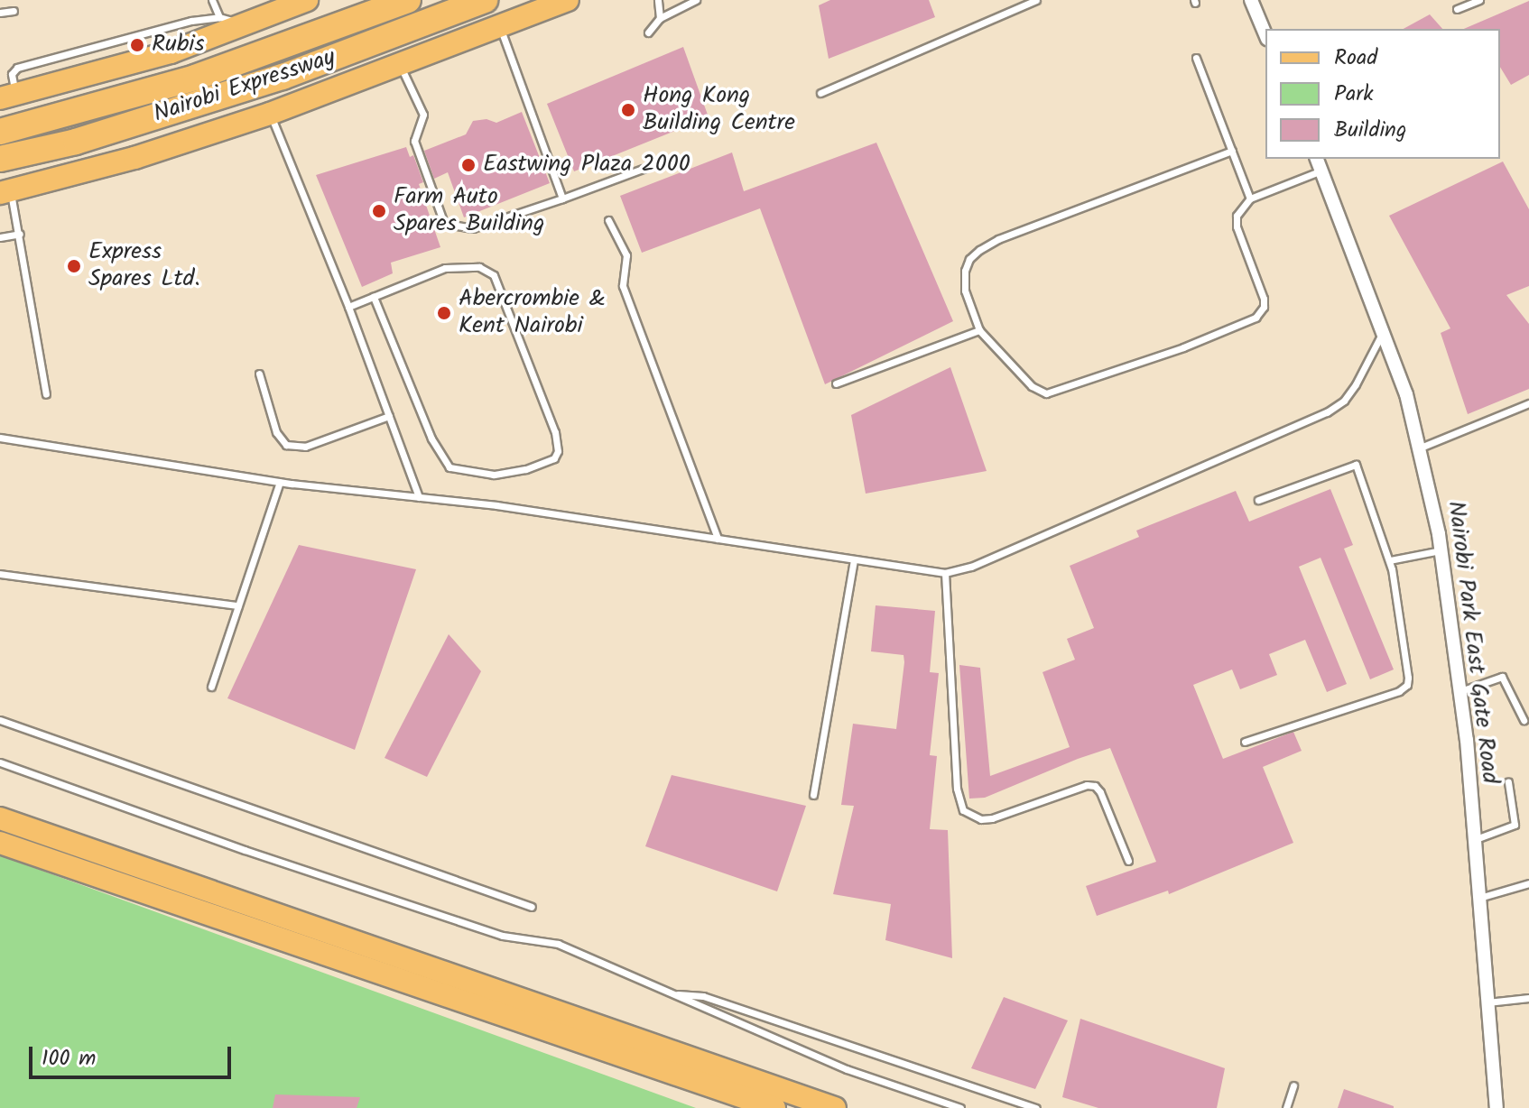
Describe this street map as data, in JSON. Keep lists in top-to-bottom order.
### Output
{
  "streets": {
    "highway": ["Nairobi Expressway"],
    "street": ["Nairobi Park East Gate Road"]
  },
  "places": [
    "Rubis",
    "Hong Kong Building Centre",
    "Eastwing Plaza 2000",
    "Farm Auto Spares Building",
    "Express Spares Ltd.",
    "Abercrombie & Kent Nairobi"
  ],
  "legend": ["Road", "Park", "Building"],
  "scale_bar": "100 m"
}
